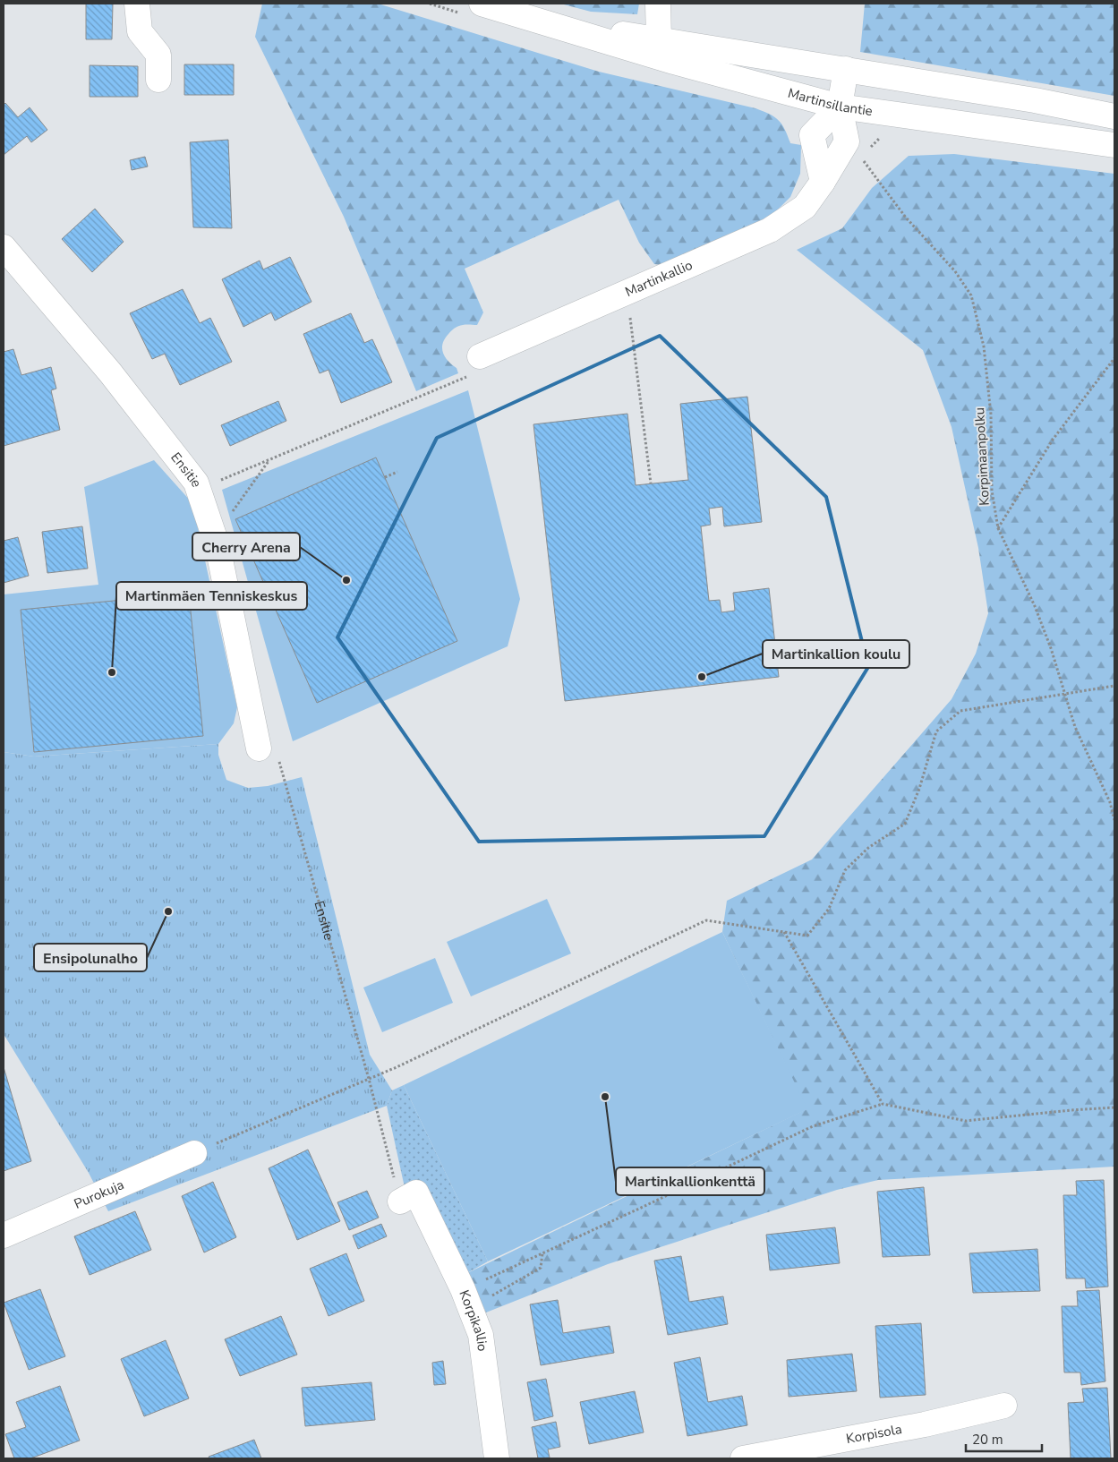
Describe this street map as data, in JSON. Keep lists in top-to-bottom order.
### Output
{
  "streets": {
    "street": [
      "Martinsillantie",
      "Martinkallio",
      "Ensitie",
      "Purokuja",
      "Korpikallio",
      "Korpisola"
    ],
    "path": ["Korpimaanpolku"]
  },
  "crossings": [
    ["Martinsillantie", "Martinkallio"],
    ["Ensitie", "Korpikallio"]
  ],
  "places": [
    "Cherry Arena",
    "Martinmäen Tenniskeskus",
    "Martinkallion koulu",
    "Ensipolunalho",
    "Martinkallionkenttä"
  ],
  "scale_bar": "20 m"
}
